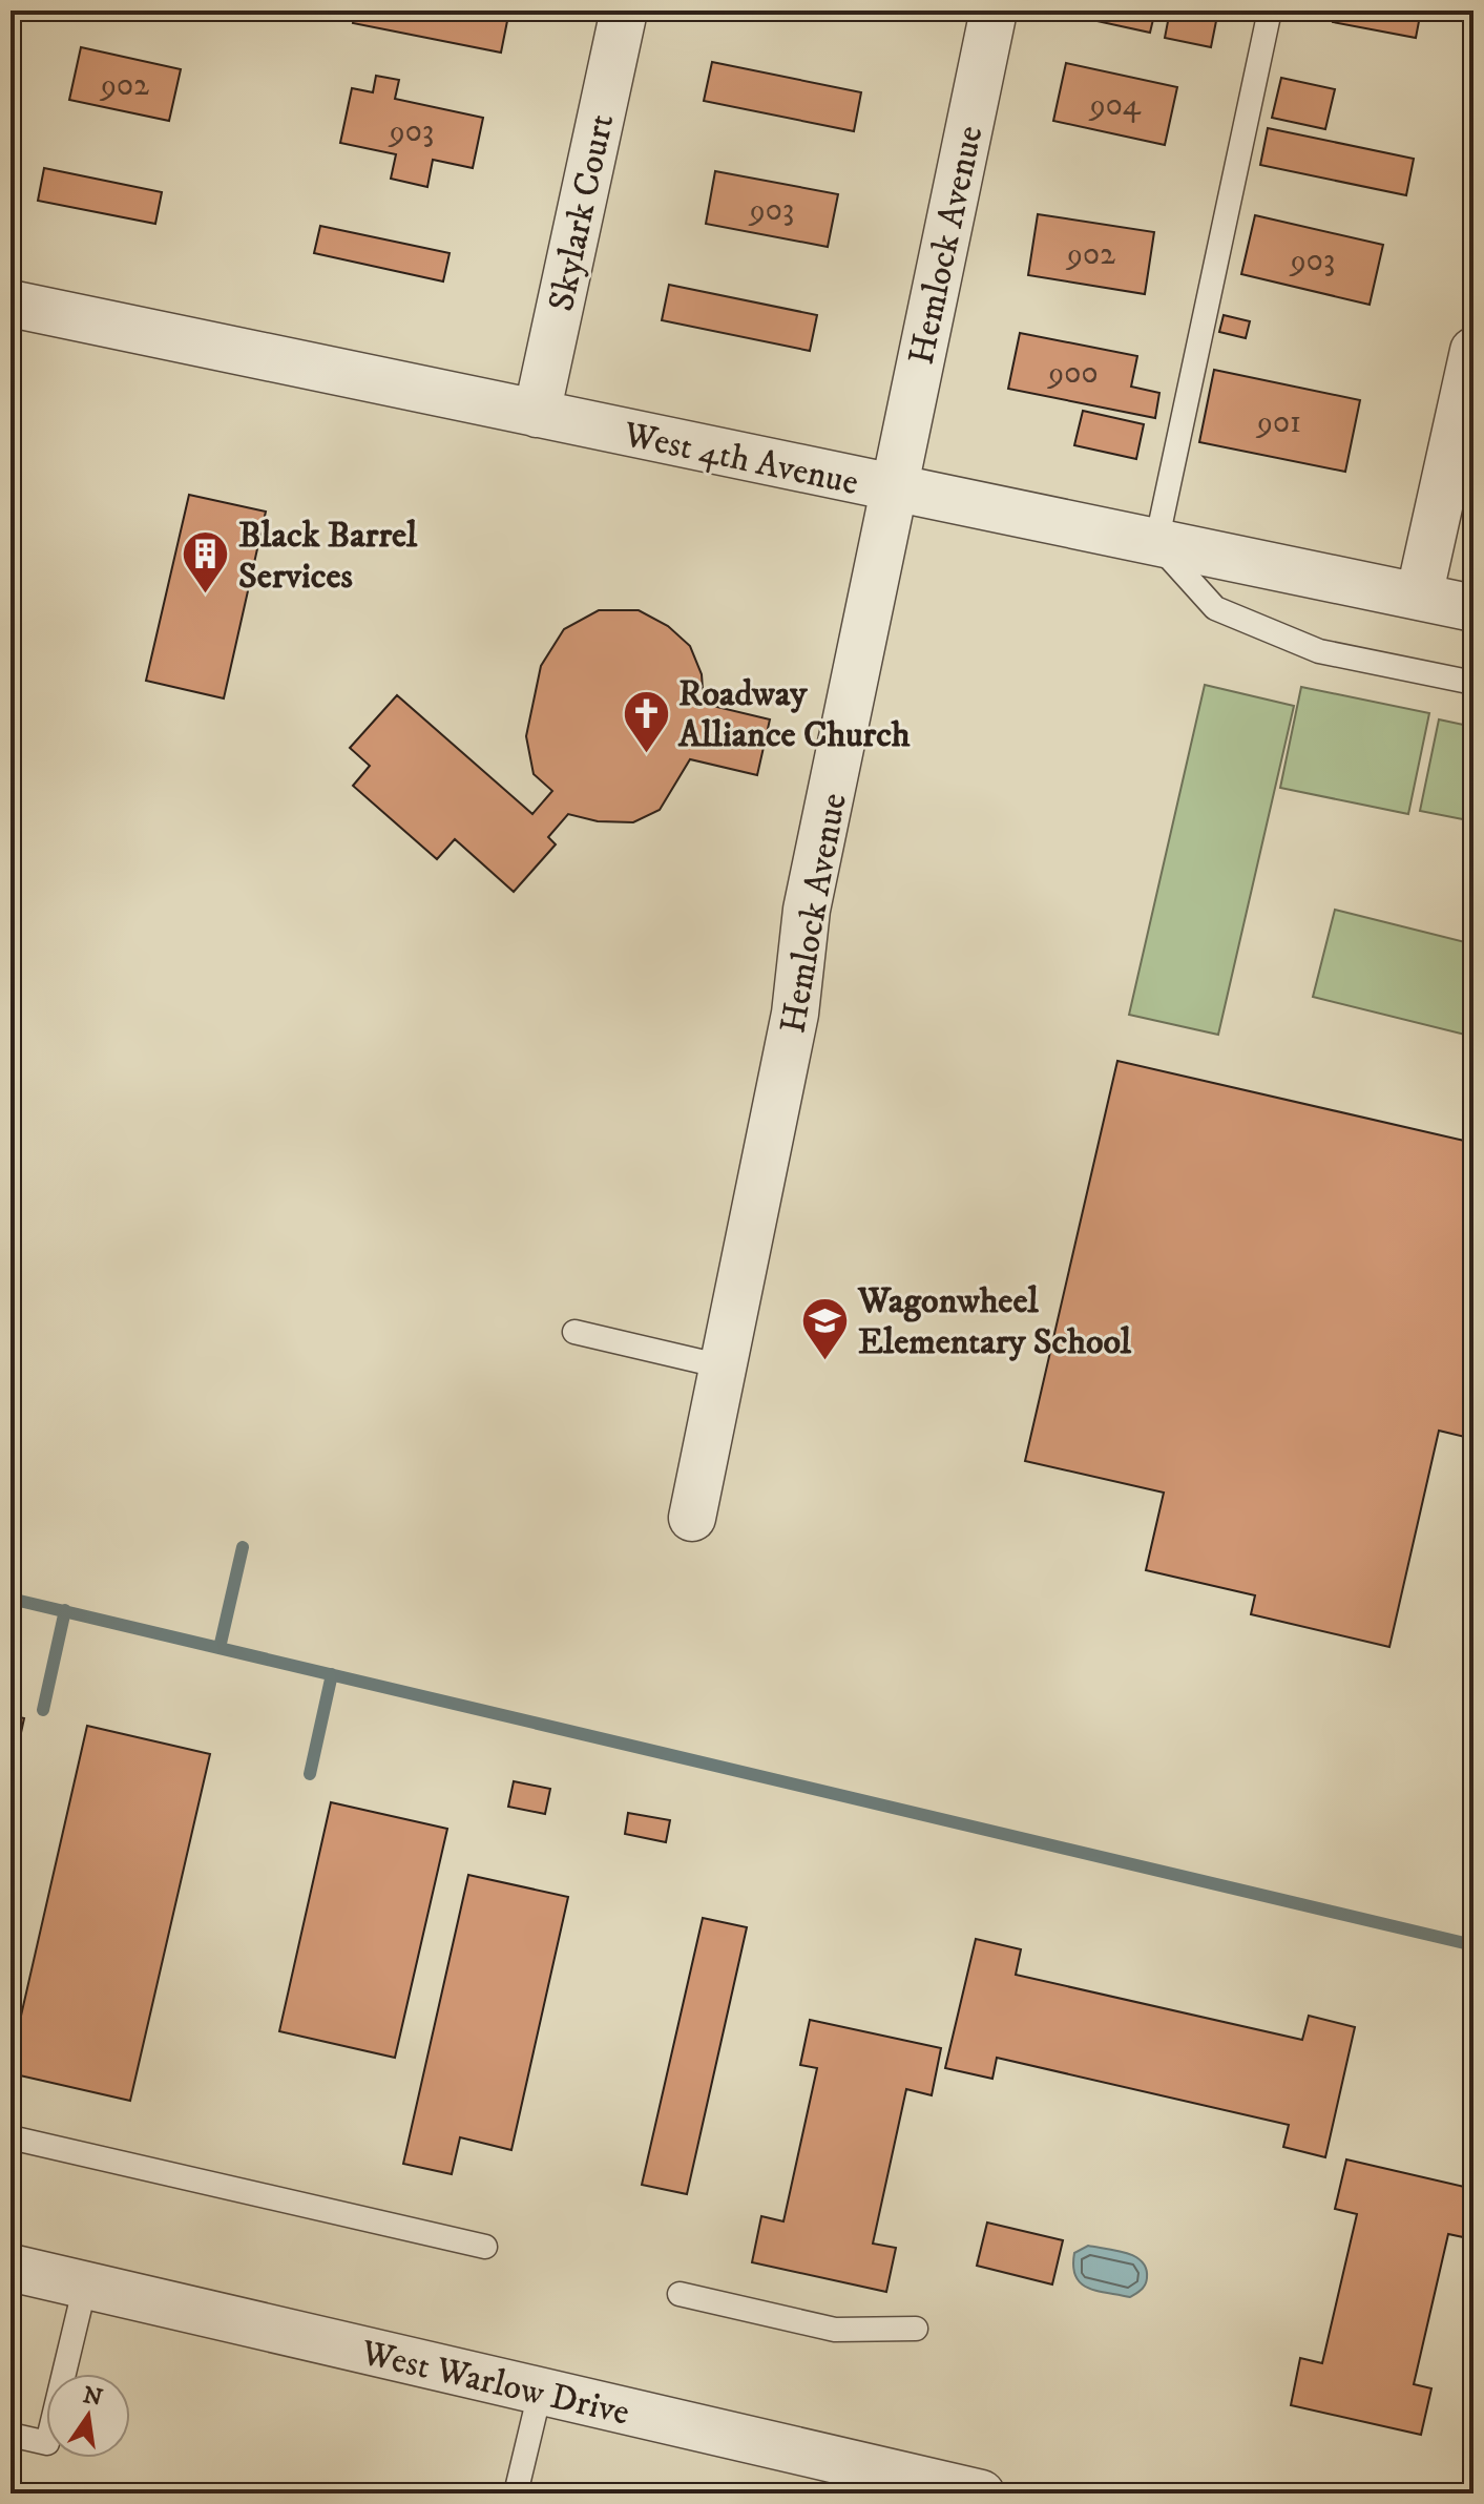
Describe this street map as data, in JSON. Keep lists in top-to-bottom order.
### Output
{
  "streets": {
    "street": [
      "Skylark Court",
      "Hemlock Avenue",
      "West 4th Avenue",
      "West Warlow Drive"
    ]
  },
  "crossings": [
    ["Skylark Court", "West 4th Avenue"],
    ["Hemlock Avenue", "West 4th Avenue"]
  ],
  "places": {
    "building": ["Black Barrel Services"],
    "church": ["Roadway Alliance Church"],
    "school or university": ["Wagonwheel Elementary School"]
  },
  "house_numbers": [
    "902",
    "904",
    "903",
    "903",
    "902",
    "903",
    "900",
    "901"
  ],
  "north": "top"
}
